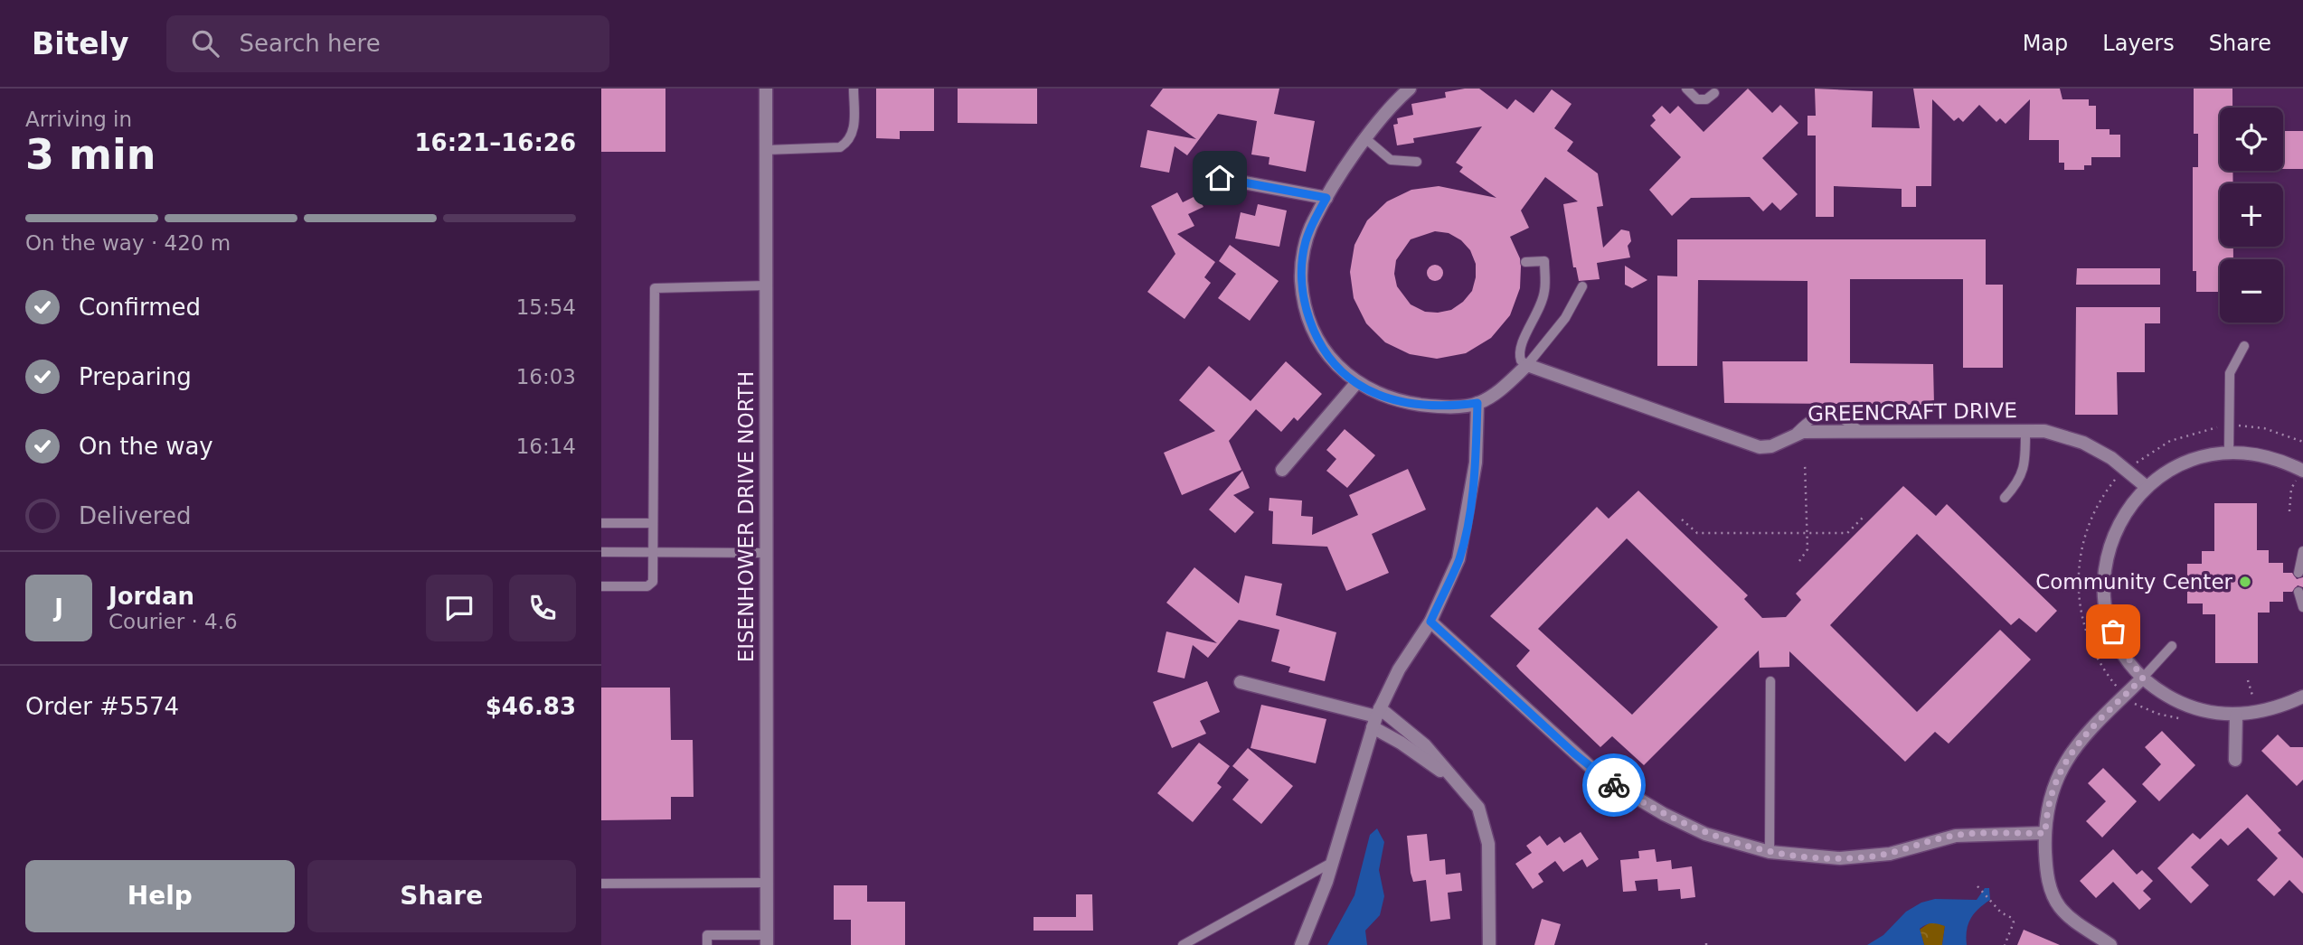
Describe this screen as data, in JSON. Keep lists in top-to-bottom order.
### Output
{
  "streets": {
    "street": ["GREENCRAFT DRIVE", "EISENHOWER DRIVE NORTH"]
  },
  "places": ["Community Center"],
  "page": {
    "header": "Bitely",
    "search": "Search here",
    "nav": ["Map", "Layers", "Share"],
    "heading": ["3 min", "Arriving in", "16:21–16:26"],
    "panel": [
      "Jordan",
      "Courier · 4.6",
      "Order #5574",
      "$46.83"
    ],
    "map_buttons": ["+", "−"],
    "bar": "On the way · 420 m",
    "list": [
      ["Confirmed", "15:54"],
      ["Preparing", "16:03"],
      ["On the way", "16:14"],
      "Delivered"
    ],
    "round": "J",
    "buttons": ["Help", "Share"]
  }
}
